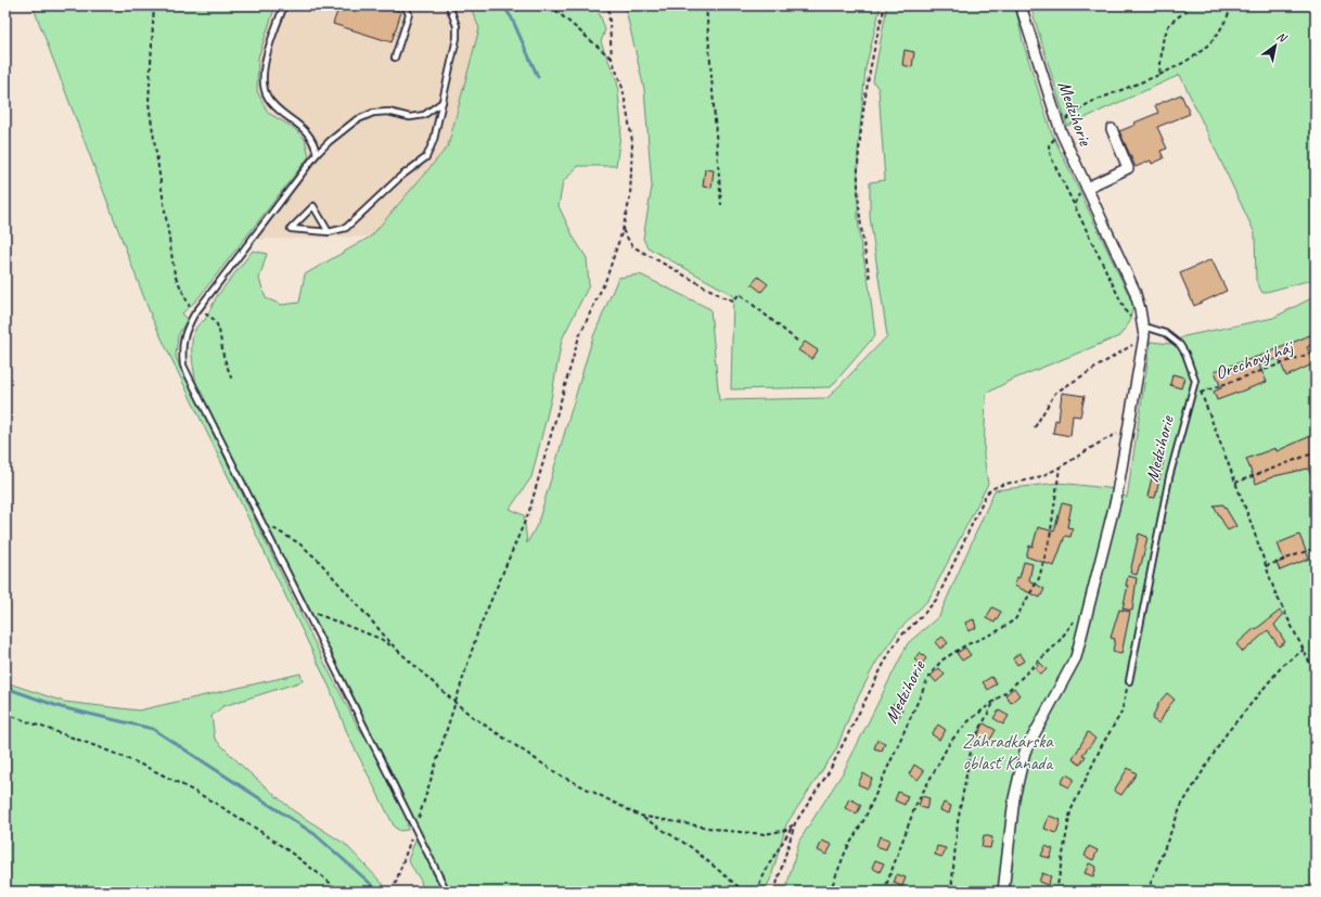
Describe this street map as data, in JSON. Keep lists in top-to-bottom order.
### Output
{
  "streets": {
    "street": ["Medzihorie"],
    "path": ["Orechový háj"]
  },
  "crossings": [
    ["Medzihorie", "Orechový háj"]
  ],
  "parks": ["Záhradkárska oblasť Kanada"],
  "north": "top right"
}
